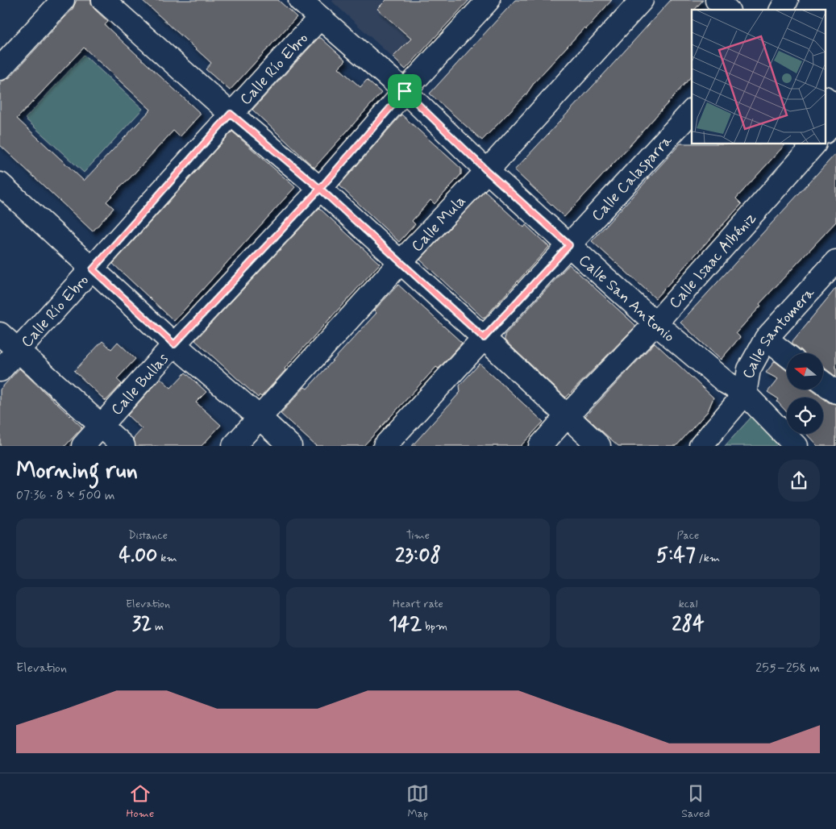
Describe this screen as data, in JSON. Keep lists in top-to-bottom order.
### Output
{
  "streets": {
    "street": [
      "Calle Río Ebro",
      "Calle Calasparra",
      "Calle Mula",
      "Calle Isaac Albéniz",
      "Calle San Antonio",
      "Calle Santomera",
      "Calle Bullas"
    ]
  },
  "crossings": [
    ["Calle Río Ebro", "Calle San Antonio"],
    ["Calle Calasparra", "Calle San Antonio"],
    ["Calle Mula", "Calle San Antonio"],
    ["Calle Isaac Albéniz", "Calle San Antonio"],
    ["Calle San Antonio", "Calle Santomera"],
    ["Calle San Antonio", "Calle Bullas"]
  ],
  "north": "left",
  "page": {
    "heading": ["Morning run", "07:36 · 8 × 500 m"],
    "stats": [
      ["Distance", "4.00 km"],
      ["Time", "23:08"],
      ["Pace", "5:47 /km"],
      ["Elevation", "32 m"],
      ["Heart rate", "142 bpm"],
      ["kcal", "284"]
    ],
    "chart": ["Elevation", "255–258 m"],
    "tabs": ["Home", "Map", "Saved"]
  }
}
